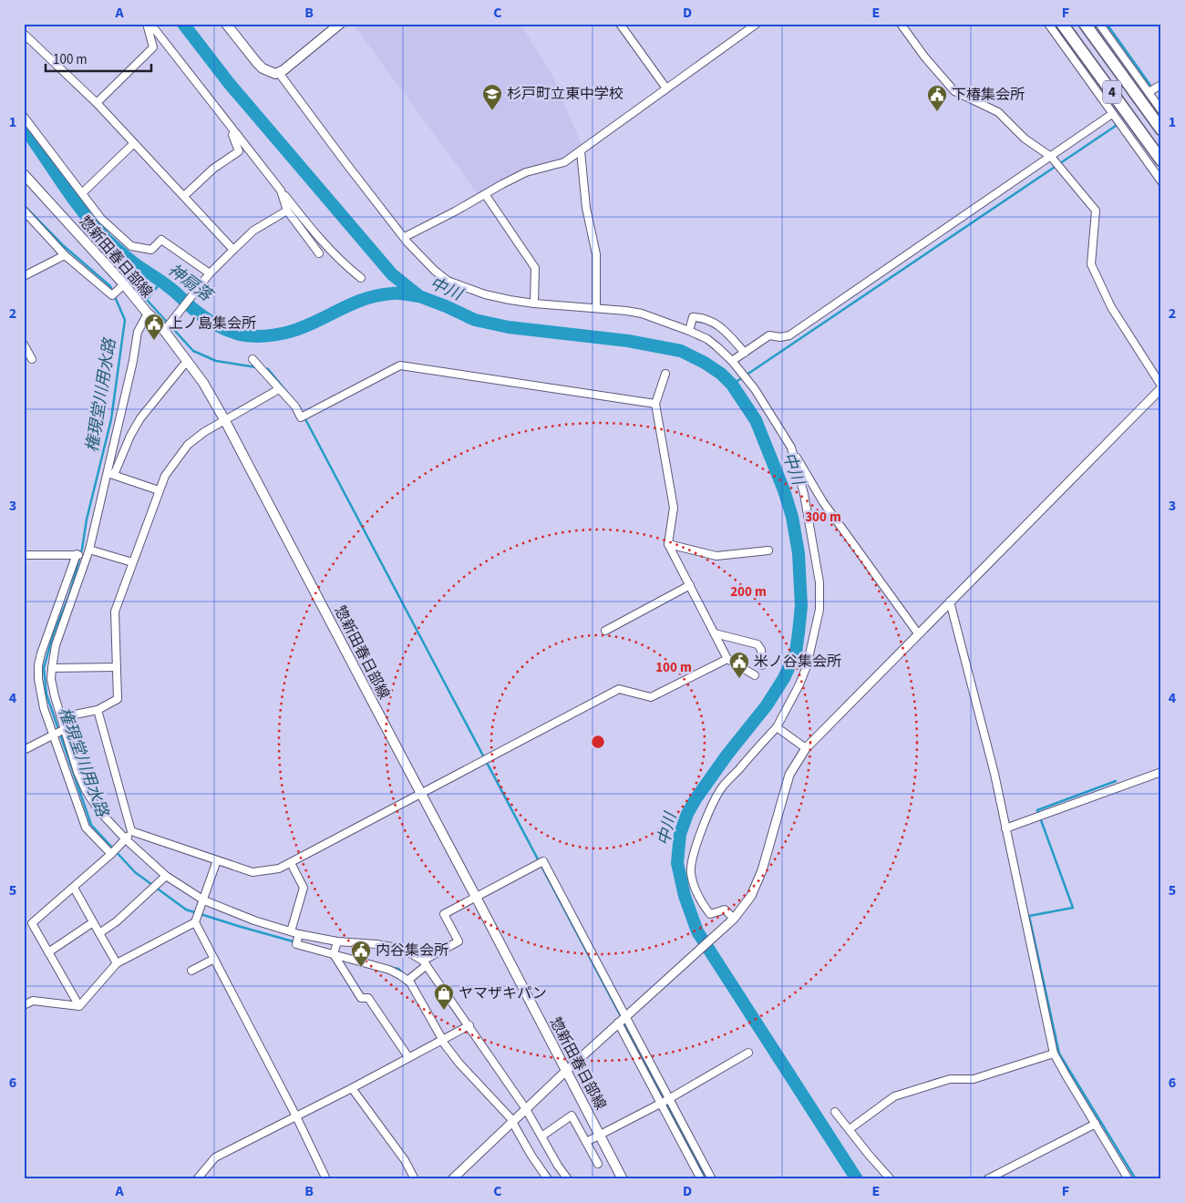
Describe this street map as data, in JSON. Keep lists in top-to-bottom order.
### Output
{
  "streets": {
    "highway": ["4"],
    "main road": ["惣新田春日部線"]
  },
  "water": ["神扇落", "中川", "権現堂川用水路"],
  "places": {
    "school or university": ["杉戸町立東中学校"],
    "public building": [
      "下椿集会所",
      "上ノ島集会所",
      "米ノ谷集会所",
      "内谷集会所"
    ],
    "shop": ["ヤマザキパン"]
  },
  "scale_bar": "100 m",
  "grid": {
    "columns": [
      "A",
      "B",
      "C",
      "D",
      "E",
      "F"
    ],
    "rows": [
      "1",
      "2",
      "3",
      "4",
      "5",
      "6"
    ]
  },
  "rings": ["300 m", "200 m", "100 m"]
}
